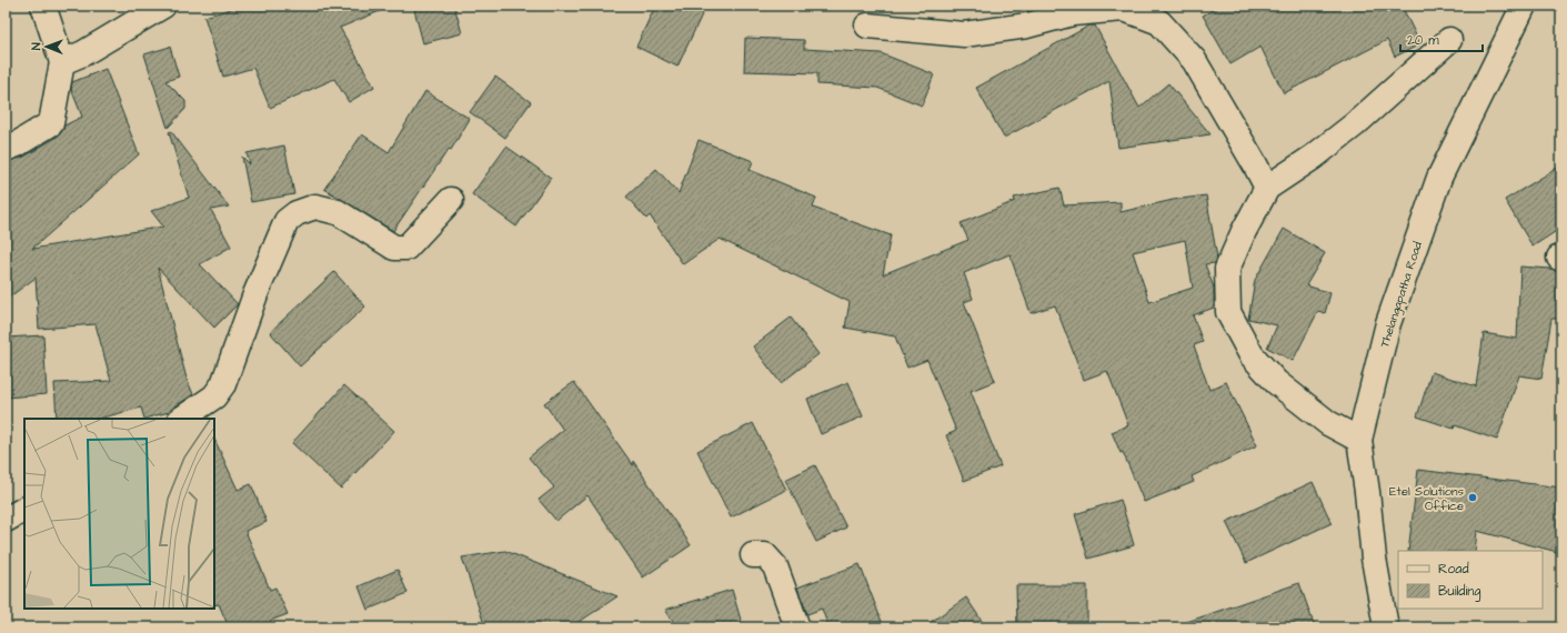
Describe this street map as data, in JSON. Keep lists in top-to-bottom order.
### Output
{
  "streets": {
    "street": ["Thelangapatha Road"]
  },
  "places": ["Etel Solutions Office"],
  "legend": ["Road", "Building"],
  "scale_bar": "20 m",
  "north": "left"
}
